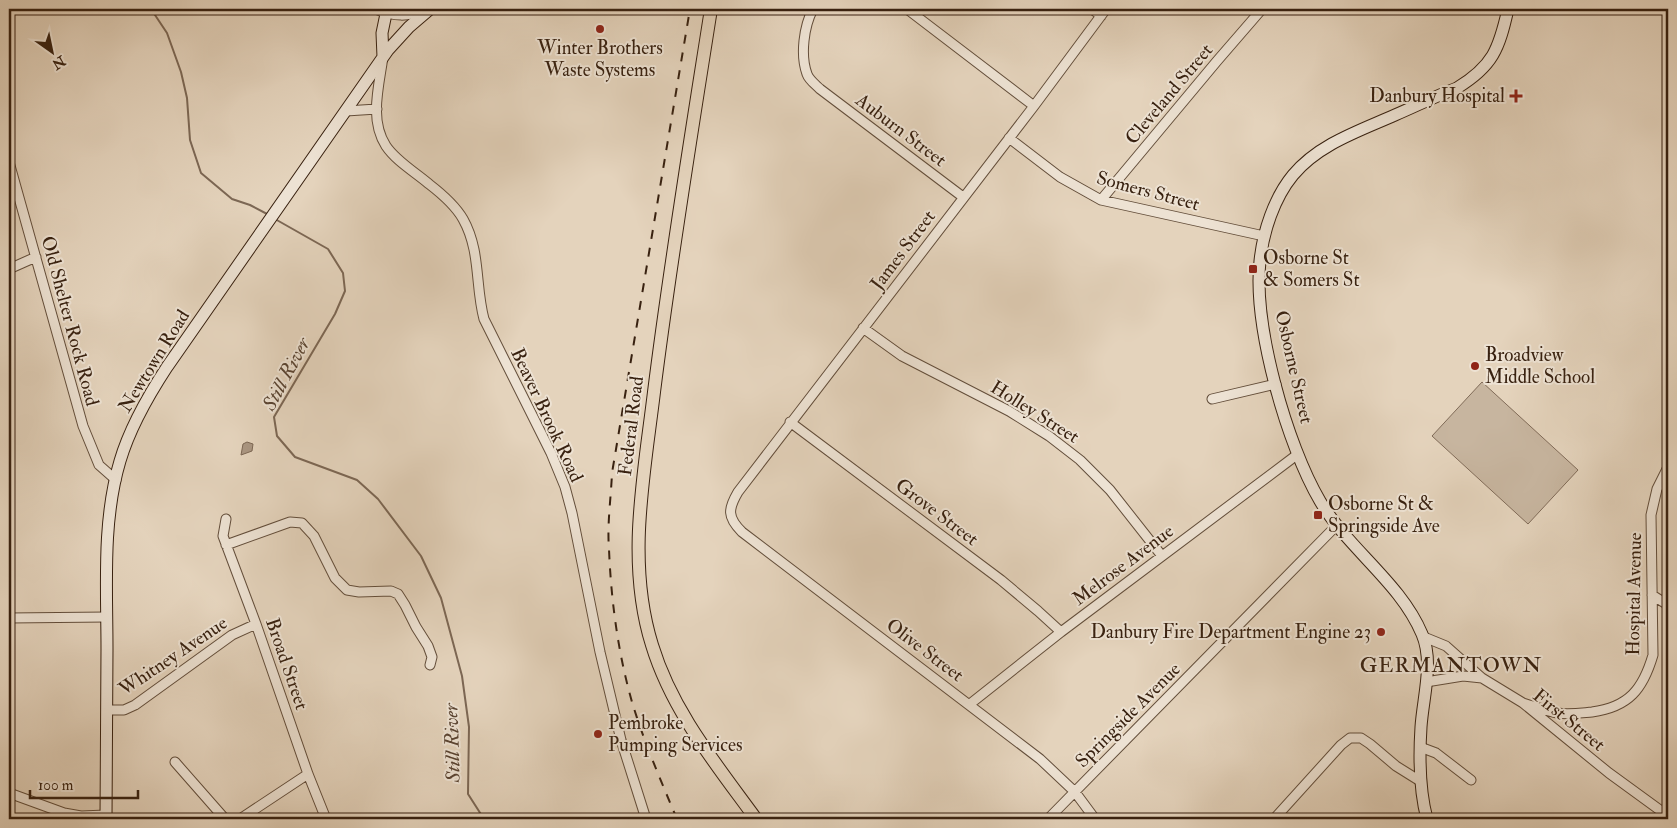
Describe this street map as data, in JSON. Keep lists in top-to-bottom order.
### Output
{
  "streets": {
    "main road": ["Newtown Road", "Osborne Street", "Federal Road"],
    "street": [
      "Cleveland Street",
      "Auburn Street",
      "Somers Street",
      "James Street",
      "Old Shelter Rock Road",
      "Holley Street",
      "Beaver Brook Road",
      "Grove Street",
      "Melrose Avenue",
      "Hospital Avenue",
      "Olive Street",
      "Whitney Avenue",
      "Broad Street",
      "Springside Avenue",
      "First Street"
    ]
  },
  "crossings": [
    ["Cleveland Street", "Somers Street"],
    ["Auburn Street", "James Street"],
    ["Somers Street", "James Street"],
    ["Somers Street", "Osborne Street"],
    ["James Street", "Holley Street"],
    ["James Street", "Grove Street"],
    ["James Street", "Olive Street"],
    ["Old Shelter Rock Road", "Newtown Road"],
    ["Newtown Road", "Beaver Brook Road"],
    ["Newtown Road", "Whitney Avenue"],
    ["Osborne Street", "Melrose Avenue"],
    ["Osborne Street", "Springside Avenue"],
    ["Osborne Street", "First Street"],
    ["Holley Street", "Melrose Avenue"],
    ["Grove Street", "Melrose Avenue"],
    ["Melrose Avenue", "Olive Street"],
    ["Hospital Avenue", "First Street"],
    ["Olive Street", "Springside Avenue"],
    ["Whitney Avenue", "Broad Street"]
  ],
  "districts": ["GERMANTOWN"],
  "water": ["Still River"],
  "places": {
    "other": [
      "Winter Brothers Waste Systems",
      "Broadview Middle School",
      "Danbury Fire Department Engine 23",
      "Pembroke Pumping Services"
    ],
    "health": ["Danbury Hospital"],
    "transit": ["Osborne St & Somers St", "Osborne St & Springside Ave"]
  },
  "scale_bar": "100 m",
  "north": "bottom right"
}
